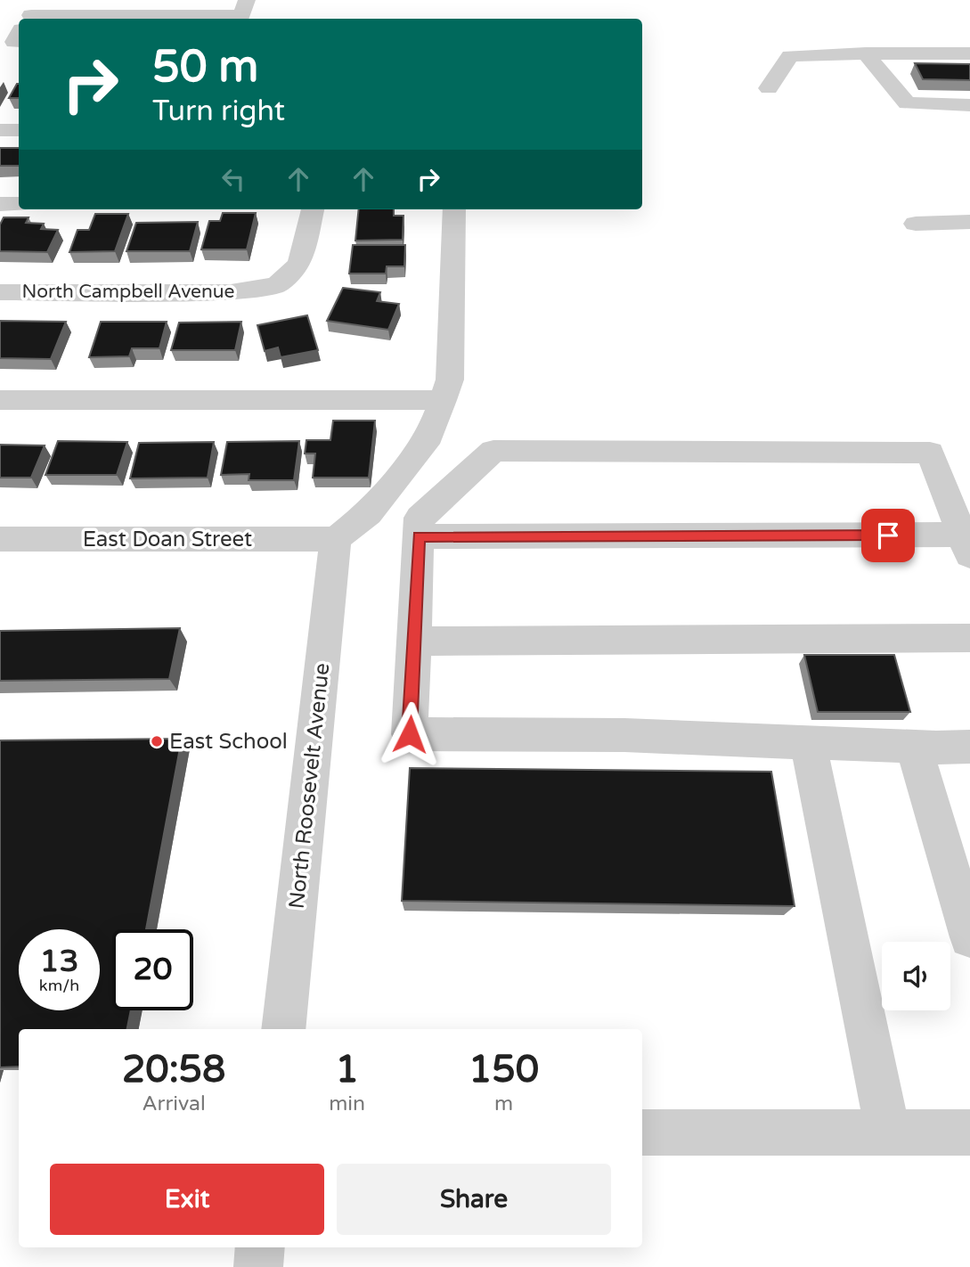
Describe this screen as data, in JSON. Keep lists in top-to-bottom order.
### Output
{
  "streets": {
    "street": ["North Campbell Avenue", "East Doan Street", "North Roosevelt Avenue"]
  },
  "crossings": [
    ["East Doan Street", "North Roosevelt Avenue"]
  ],
  "places": ["East School"],
  "page": {
    "turn": ["50 m", "Turn right"],
    "speed": "13 km/h",
    "limit": "20",
    "eta": [
      "20:58",
      "Arrival",
      "1",
      "min",
      "150",
      "m"
    ],
    "buttons": ["Exit", "Share"]
  }
}
